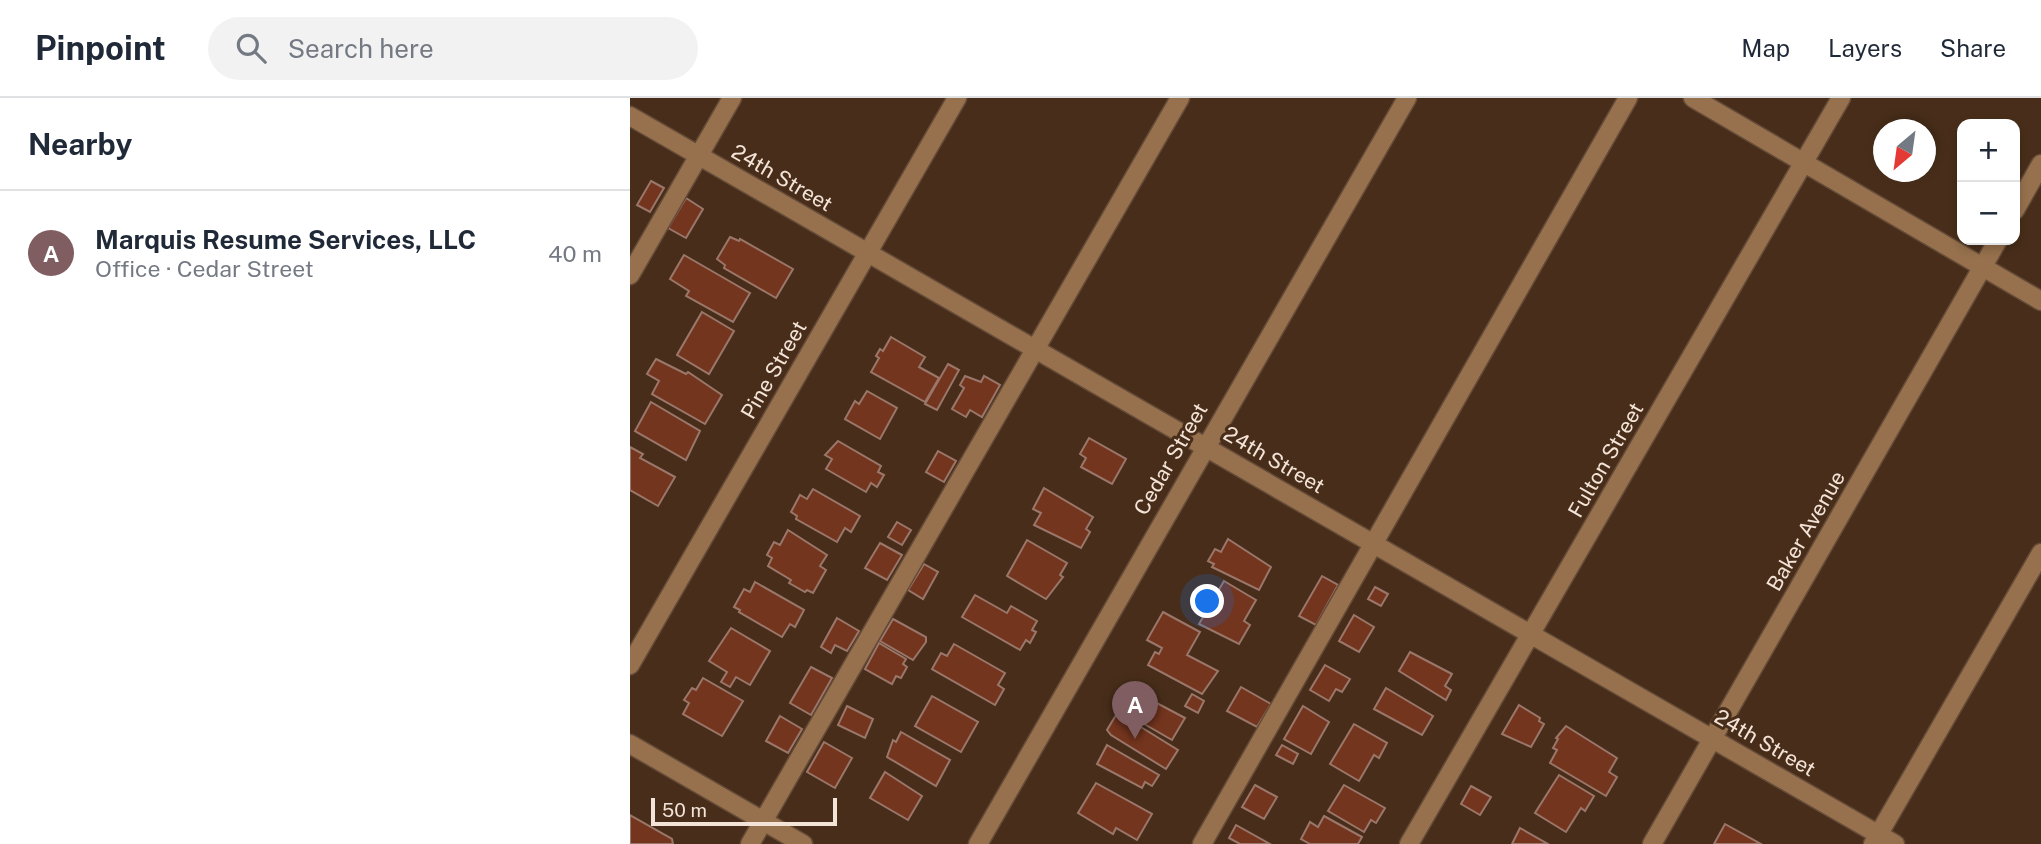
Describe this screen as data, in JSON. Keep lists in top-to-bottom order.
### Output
{
  "streets": {
    "street": [
      "24th Street",
      "Pine Street",
      "Cedar Street",
      "Fulton Street",
      "Baker Avenue"
    ]
  },
  "crossings": [
    ["24th Street", "Pine Street"],
    ["24th Street", "Cedar Street"],
    ["24th Street", "Fulton Street"],
    ["24th Street", "Baker Avenue"]
  ],
  "scale_bar": "50 m",
  "north": "bottom left",
  "page": {
    "header": "Pinpoint",
    "search": "Search here",
    "nav": ["Map", "Layers", "Share"],
    "heading": "Nearby",
    "map_buttons": ["+", "−"],
    "list": [
      {
        "mark": "A",
        "name": "Marquis Resume Services, LLC",
        "note": "Office · Cedar Street",
        "value": "40 m"
      }
    ],
    "pins": "A",
    "scale": "50 m"
  }
}
